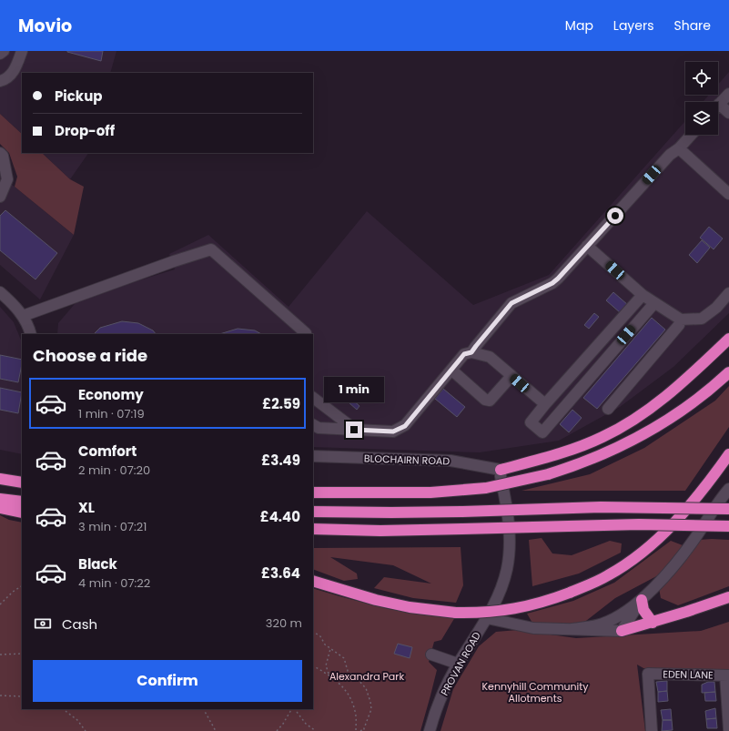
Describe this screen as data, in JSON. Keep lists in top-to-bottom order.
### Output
{
  "streets": {
    "street": ["BLOCHAIRN ROAD", "PROVAN ROAD", "EDEN LANE"]
  },
  "crossings": [
    ["BLOCHAIRN ROAD", "PROVAN ROAD"]
  ],
  "parks": ["Alexandra Park", "Kennyhill Community Allotments"],
  "page": {
    "header": "Movio",
    "nav": ["Map", "Layers", "Share"],
    "banner": ["Pickup", "Drop-off"],
    "heading": "Choose a ride",
    "bubble": "1 min",
    "list": [
      {
        "name": "Economy",
        "note": "1 min · 07:19",
        "value": "£2.59"
      },
      {
        "name": "Comfort",
        "note": "2 min · 07:20",
        "value": "£3.49"
      },
      {
        "name": "XL",
        "note": "3 min · 07:21",
        "value": "£4.40"
      },
      {
        "name": "Black",
        "note": "4 min · 07:22",
        "value": "£3.64"
      }
    ],
    "pay": ["Cash", "320 m"],
    "buttons": "Confirm"
  }
}
